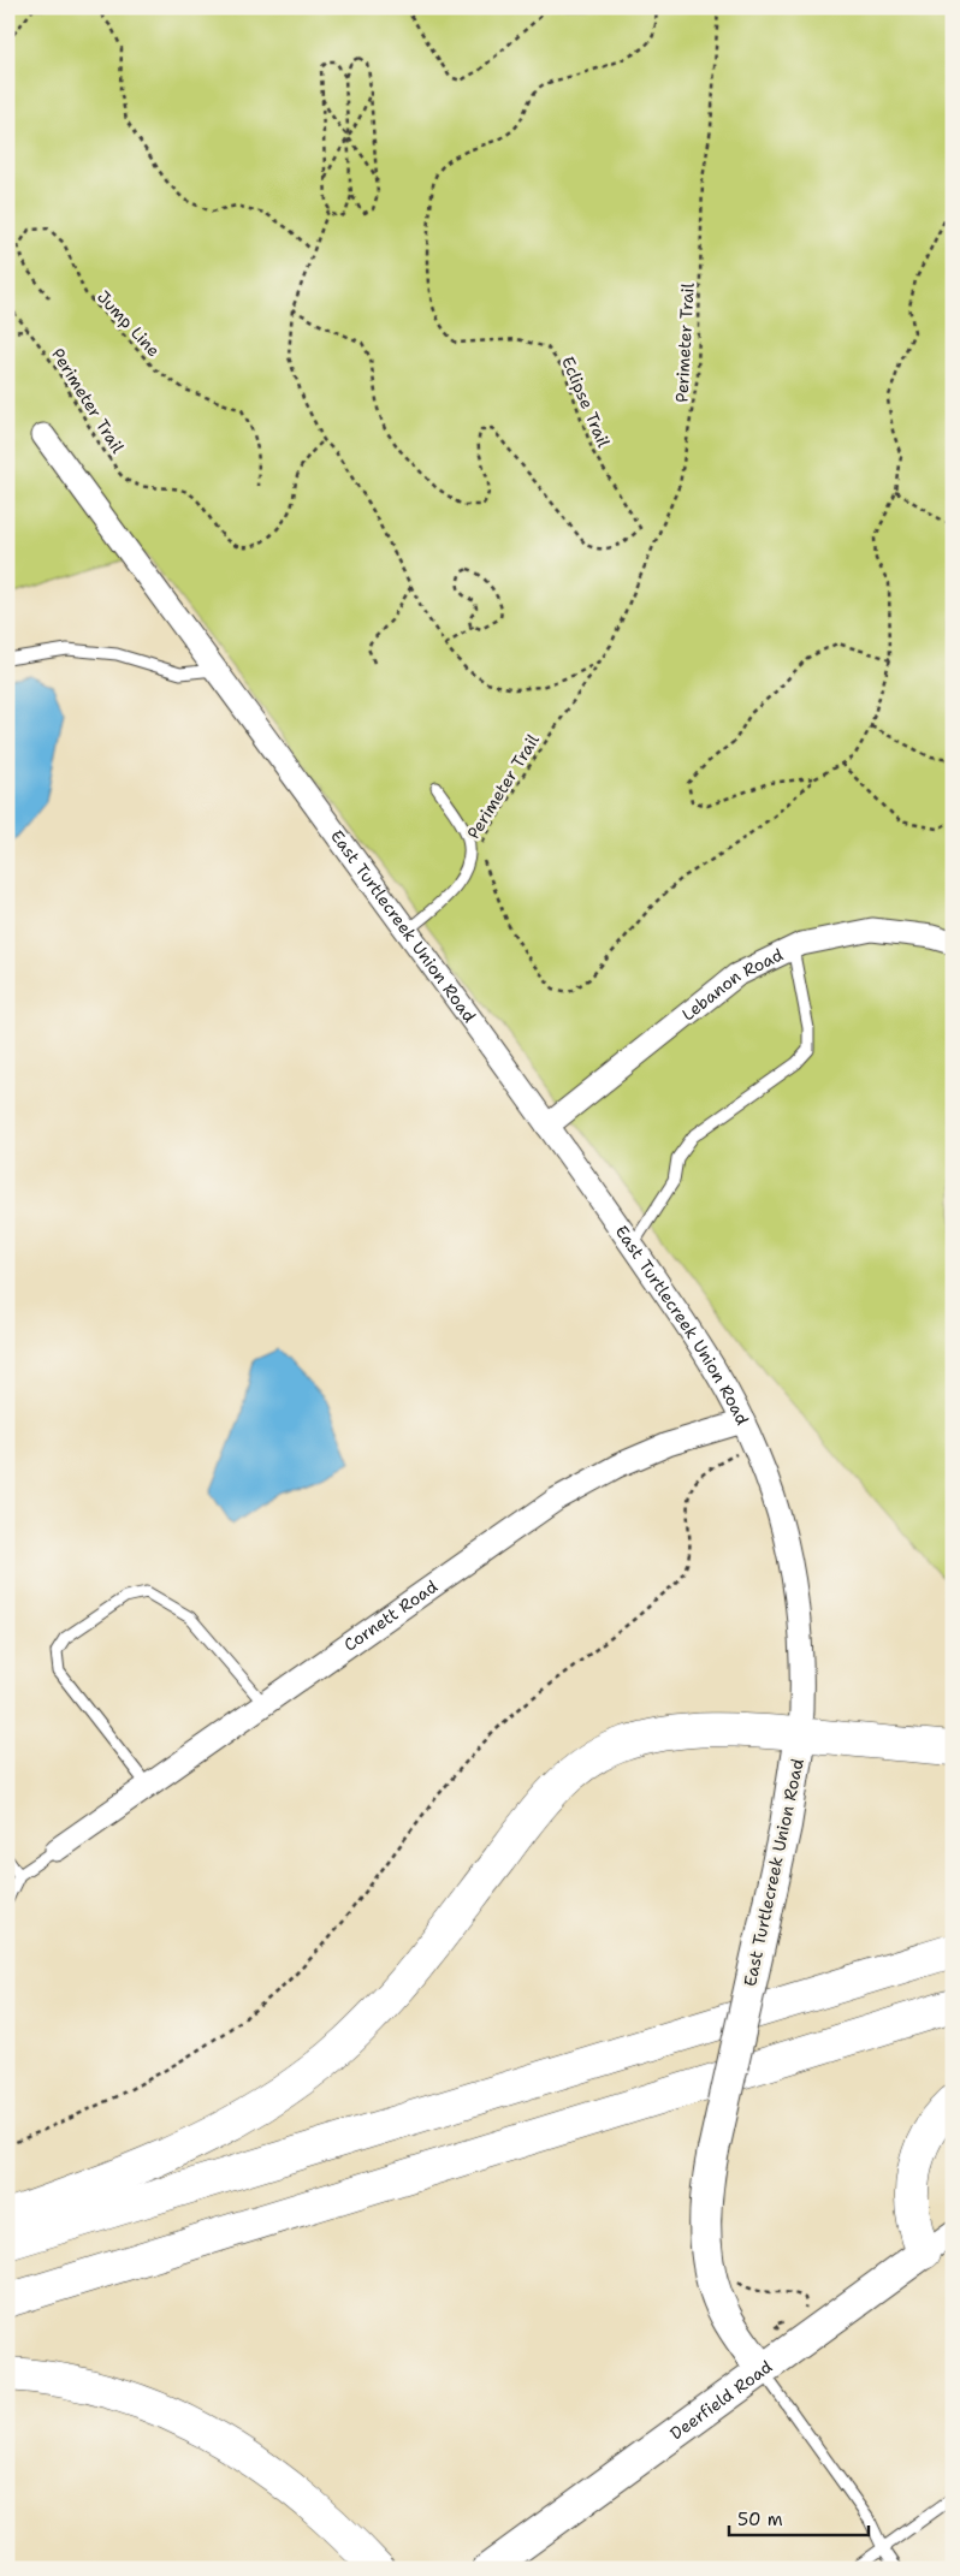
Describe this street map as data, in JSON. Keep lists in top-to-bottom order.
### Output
{
  "streets": {
    "street": [
      "East Turtlecreek Union Road",
      "Lebanon Road",
      "Cornett Road",
      "Deerfield Road"
    ],
    "path": ["Jump Line", "Perimeter Trail", "Eclipse Trail"]
  },
  "crossings": [
    ["East Turtlecreek Union Road", "Lebanon Road"],
    ["East Turtlecreek Union Road", "Cornett Road"],
    ["East Turtlecreek Union Road", "Deerfield Road"]
  ],
  "scale_bar": "50 m"
}
